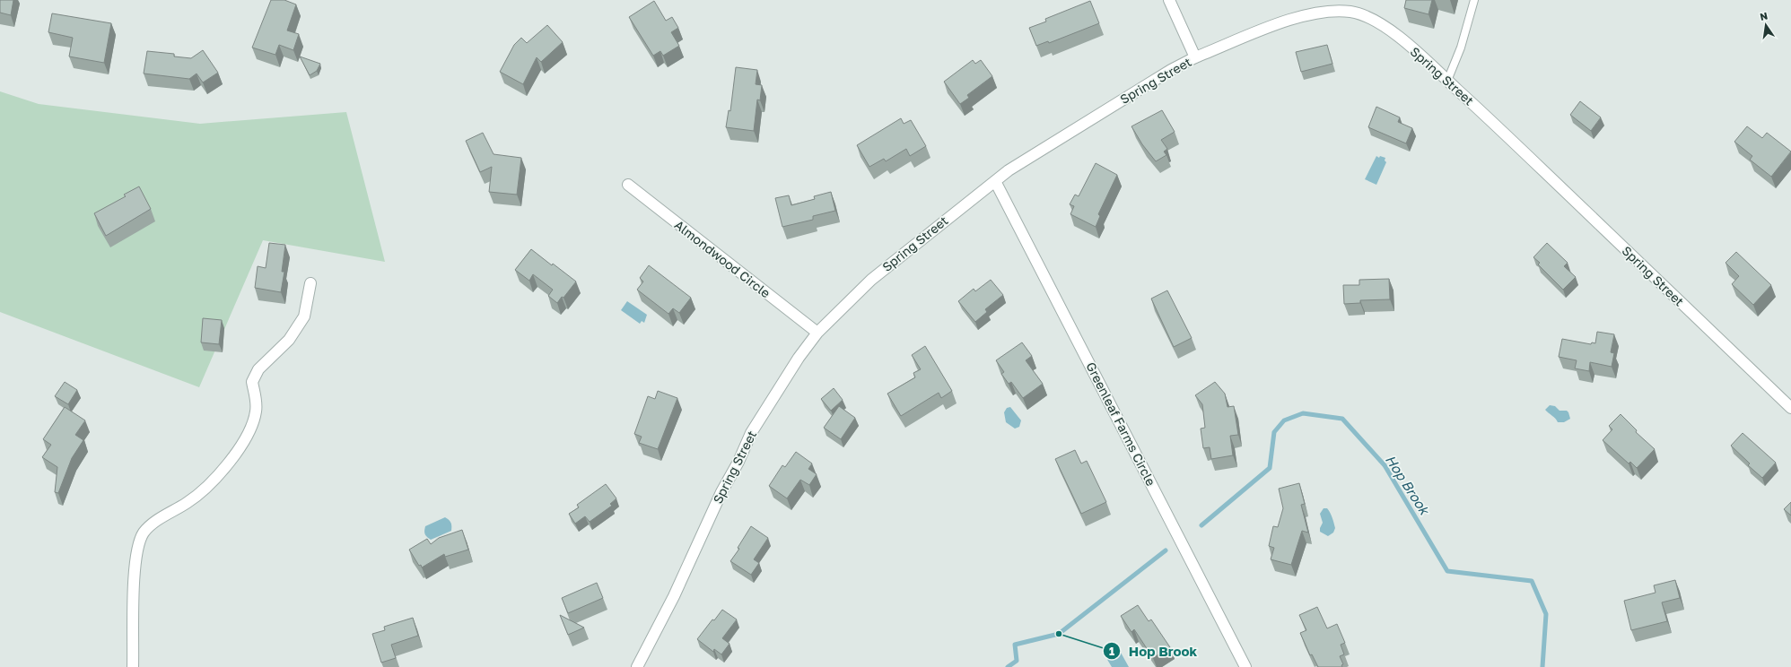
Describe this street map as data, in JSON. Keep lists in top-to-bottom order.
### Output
{
  "streets": {
    "street": ["Spring Street", "Almondwood Circle", "Greenleaf Farms Circle"]
  },
  "crossings": [
    ["Spring Street", "Almondwood Circle"],
    ["Spring Street", "Greenleaf Farms Circle"]
  ],
  "water": ["Hop Brook"],
  "places": ["Hop Brook"],
  "north": "top"
}
